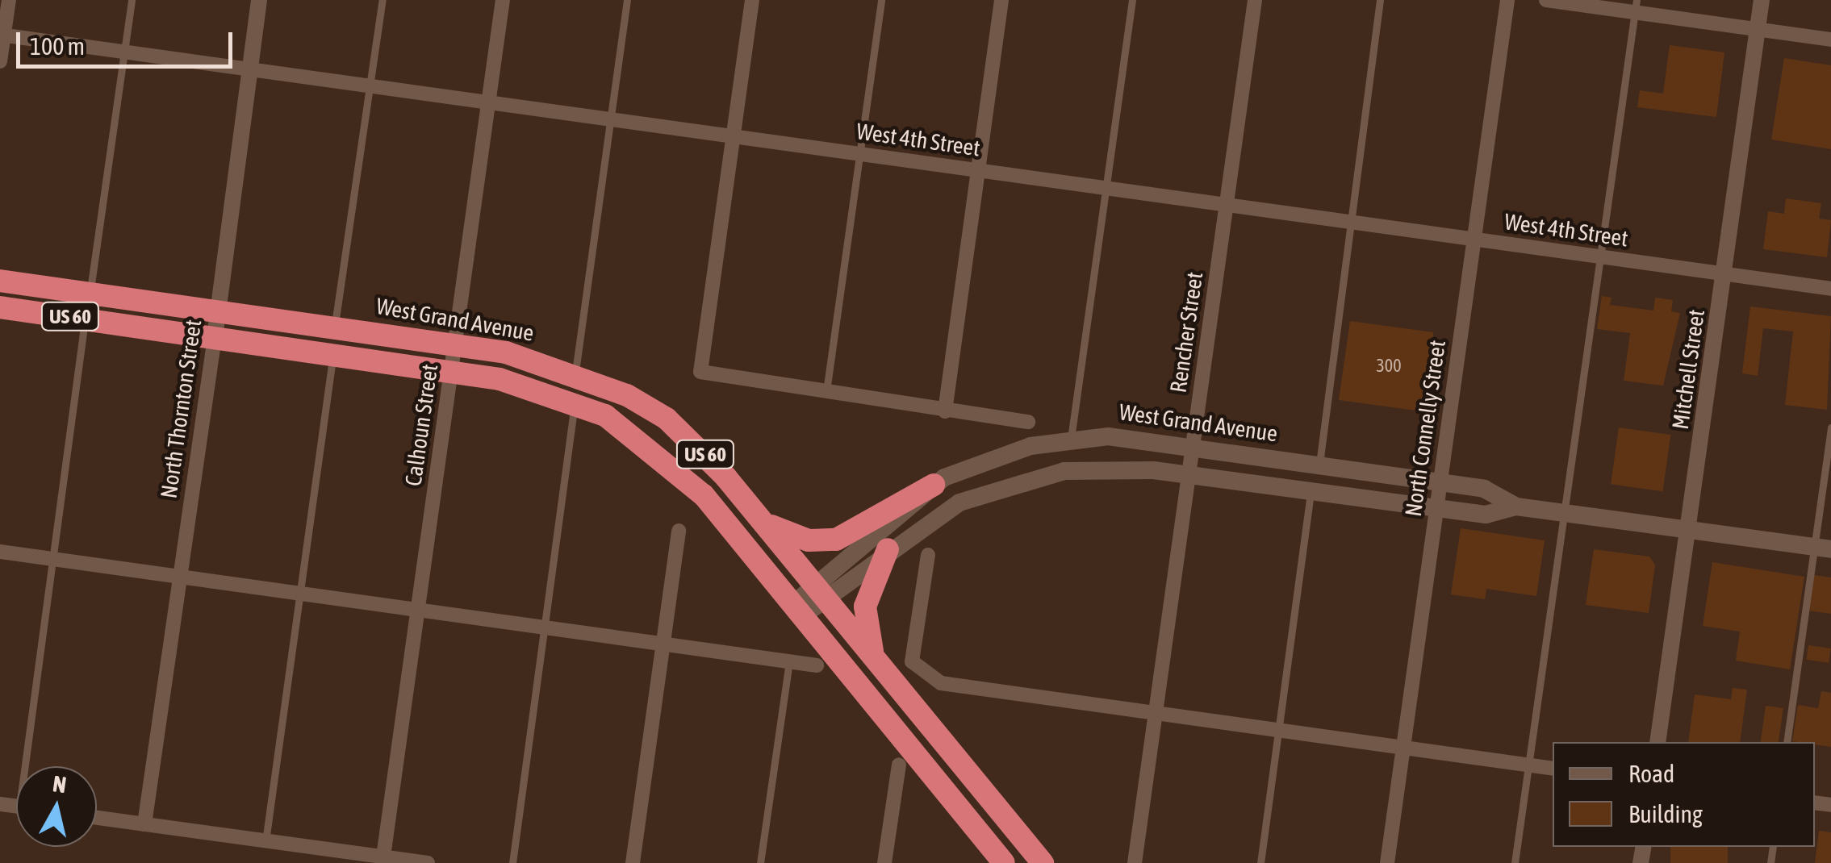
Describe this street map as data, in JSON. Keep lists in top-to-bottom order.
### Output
{
  "streets": {
    "highway": ["US 60", "West Grand Avenue"],
    "street": [
      "West 4th Street",
      "Rencher Street",
      "Mitchell Street",
      "North Thornton Street",
      "Calhoun Street",
      "North Connelly Street"
    ]
  },
  "crossings": [
    ["West 4th Street", "Rencher Street"],
    ["West 4th Street", "Mitchell Street"],
    ["West 4th Street", "North Thornton Street"],
    ["West 4th Street", "Calhoun Street"],
    ["West 4th Street", "North Connelly Street"],
    ["US 60", "West Grand Avenue"],
    ["US 60", "North Thornton Street"],
    ["US 60", "Calhoun Street"],
    ["West Grand Avenue", "Rencher Street"],
    ["West Grand Avenue", "Mitchell Street"],
    ["West Grand Avenue", "North Thornton Street"],
    ["West Grand Avenue", "Calhoun Street"],
    ["West Grand Avenue", "North Connelly Street"]
  ],
  "house_numbers": ["300"],
  "legend": ["Road", "Building"],
  "scale_bar": "100 m",
  "north": "top"
}
